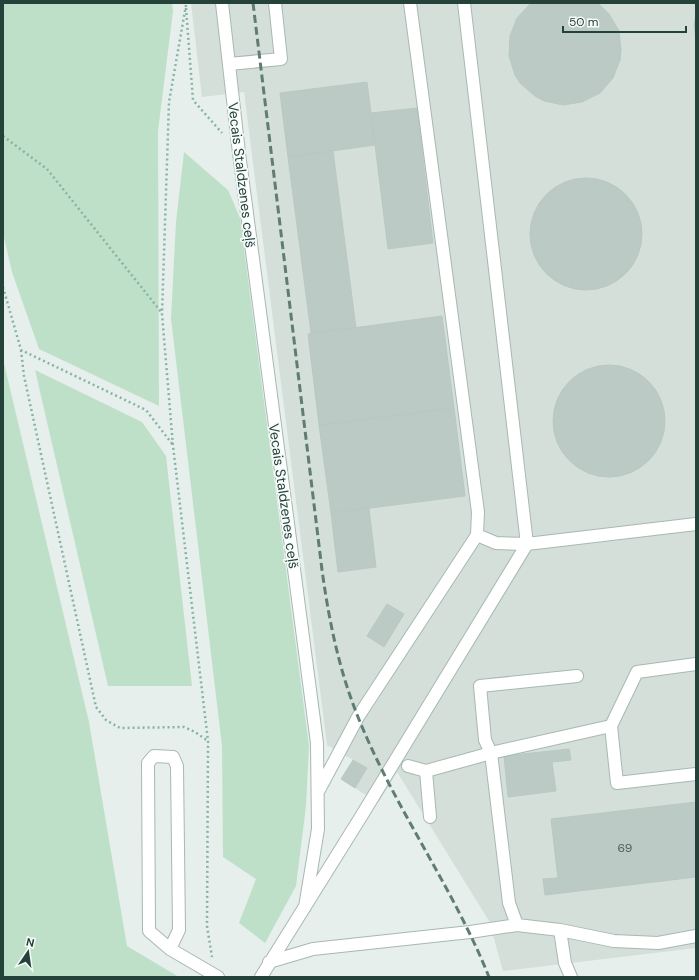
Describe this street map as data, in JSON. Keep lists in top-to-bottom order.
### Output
{
  "streets": {
    "street": ["Vecais Staldzenes ceļš"]
  },
  "house_numbers": ["69"],
  "scale_bar": "50 m",
  "north": "top"
}
